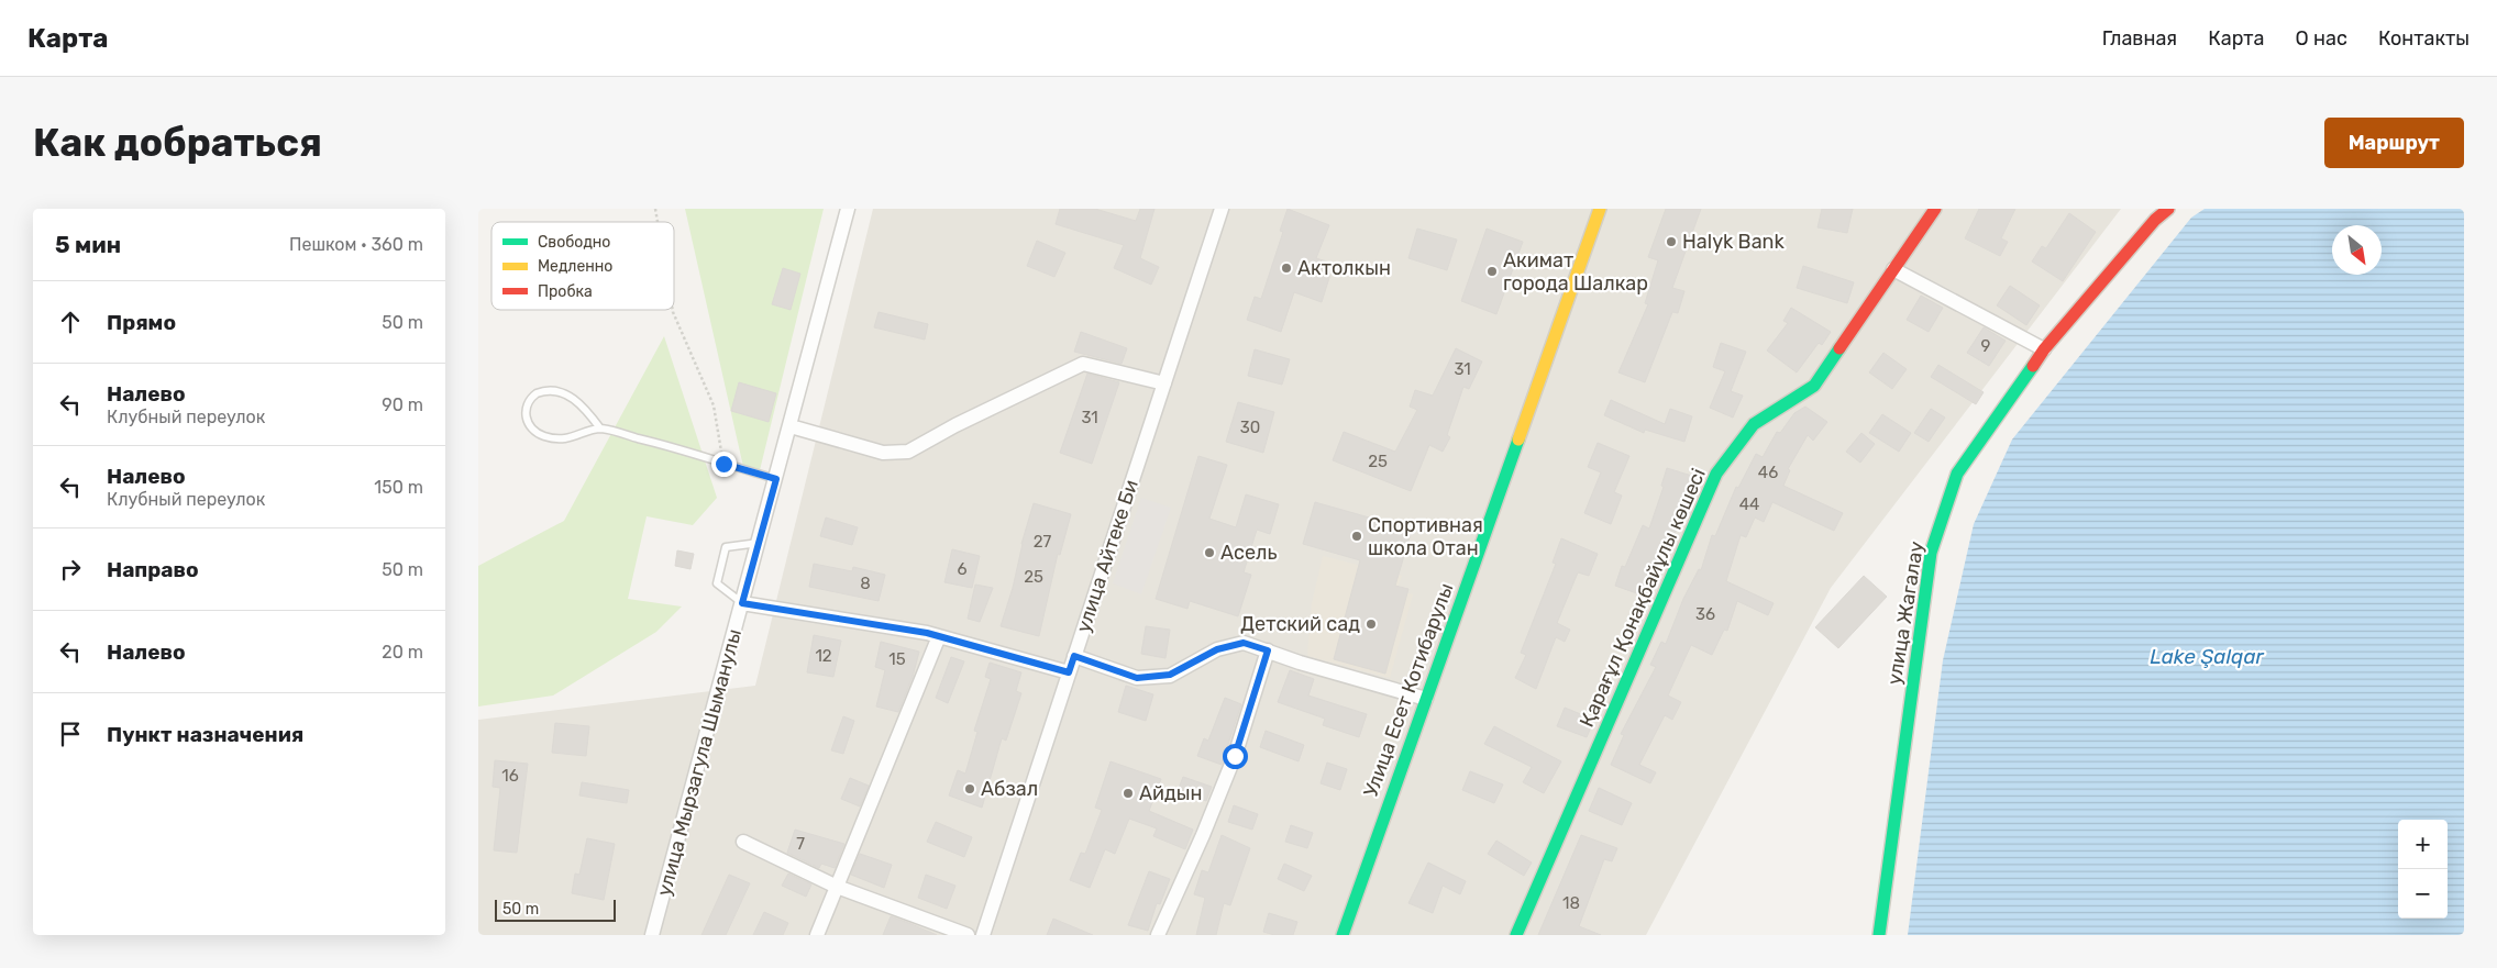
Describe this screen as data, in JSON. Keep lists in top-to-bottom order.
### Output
{
  "streets": {
    "street": [
      "улица Айтеке Би",
      "Қарағұл Қонақбайұлы көшесі",
      "улица Жагалау",
      "Улица Есет Котибарулы",
      "улица Мырзагула Шыманулы"
    ]
  },
  "water": ["Lake Şalqar"],
  "places": [
    "Halyk Bank",
    "Актолкын",
    "Акимат города Шалкар",
    "Спортивная школа Отан",
    "Асель",
    "Детский сад",
    "Абзал",
    "Айдын"
  ],
  "house_numbers": [
    "9",
    "31",
    "31",
    "30",
    "25",
    "46",
    "44",
    "27",
    "6",
    "25",
    "8",
    "36",
    "12",
    "15",
    "16",
    "7",
    "18"
  ],
  "legend": ["Свободно", "Медленно", "Пробка"],
  "scale_bar": "50 m",
  "north": "bottom right",
  "page": {
    "header": "Карта",
    "nav": [
      "Главная",
      "Карта",
      "О нас",
      "Контакты"
    ],
    "buttons": "Маршрут",
    "title": "Как добраться",
    "heading": ["5 мин", "Пешком · 360 m"],
    "list": [
      ["Прямо", "50 m"],
      ["Налево", "Клубный переулок", "90 m"],
      ["Налево", "Клубный переулок", "150 m"],
      ["Направо", "50 m"],
      ["Налево", "20 m"],
      "Пункт назначения"
    ],
    "map_buttons": ["+", "−"],
    "scale": "50 m"
  }
}
